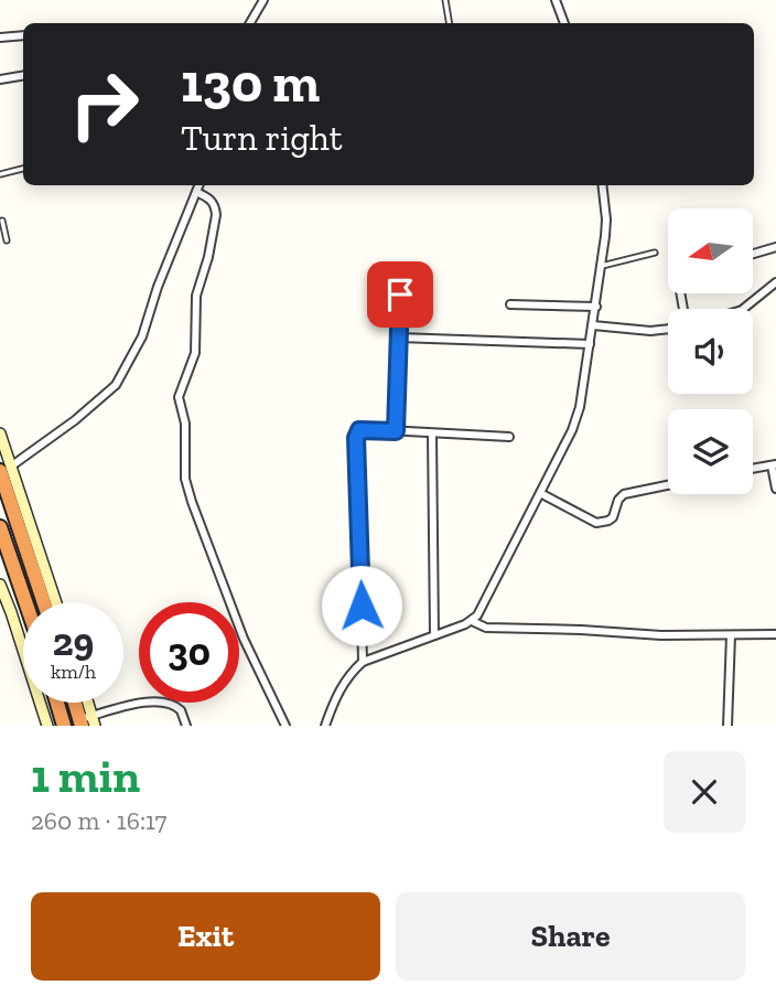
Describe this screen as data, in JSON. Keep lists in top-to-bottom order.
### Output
{
  "north": "left",
  "page": {
    "turn": ["130 m", "Turn right"],
    "speed": "29 km/h",
    "limit": "30",
    "heading": ["1 min", "260 m · 16:17"],
    "buttons": ["Exit", "Share"]
  }
}
